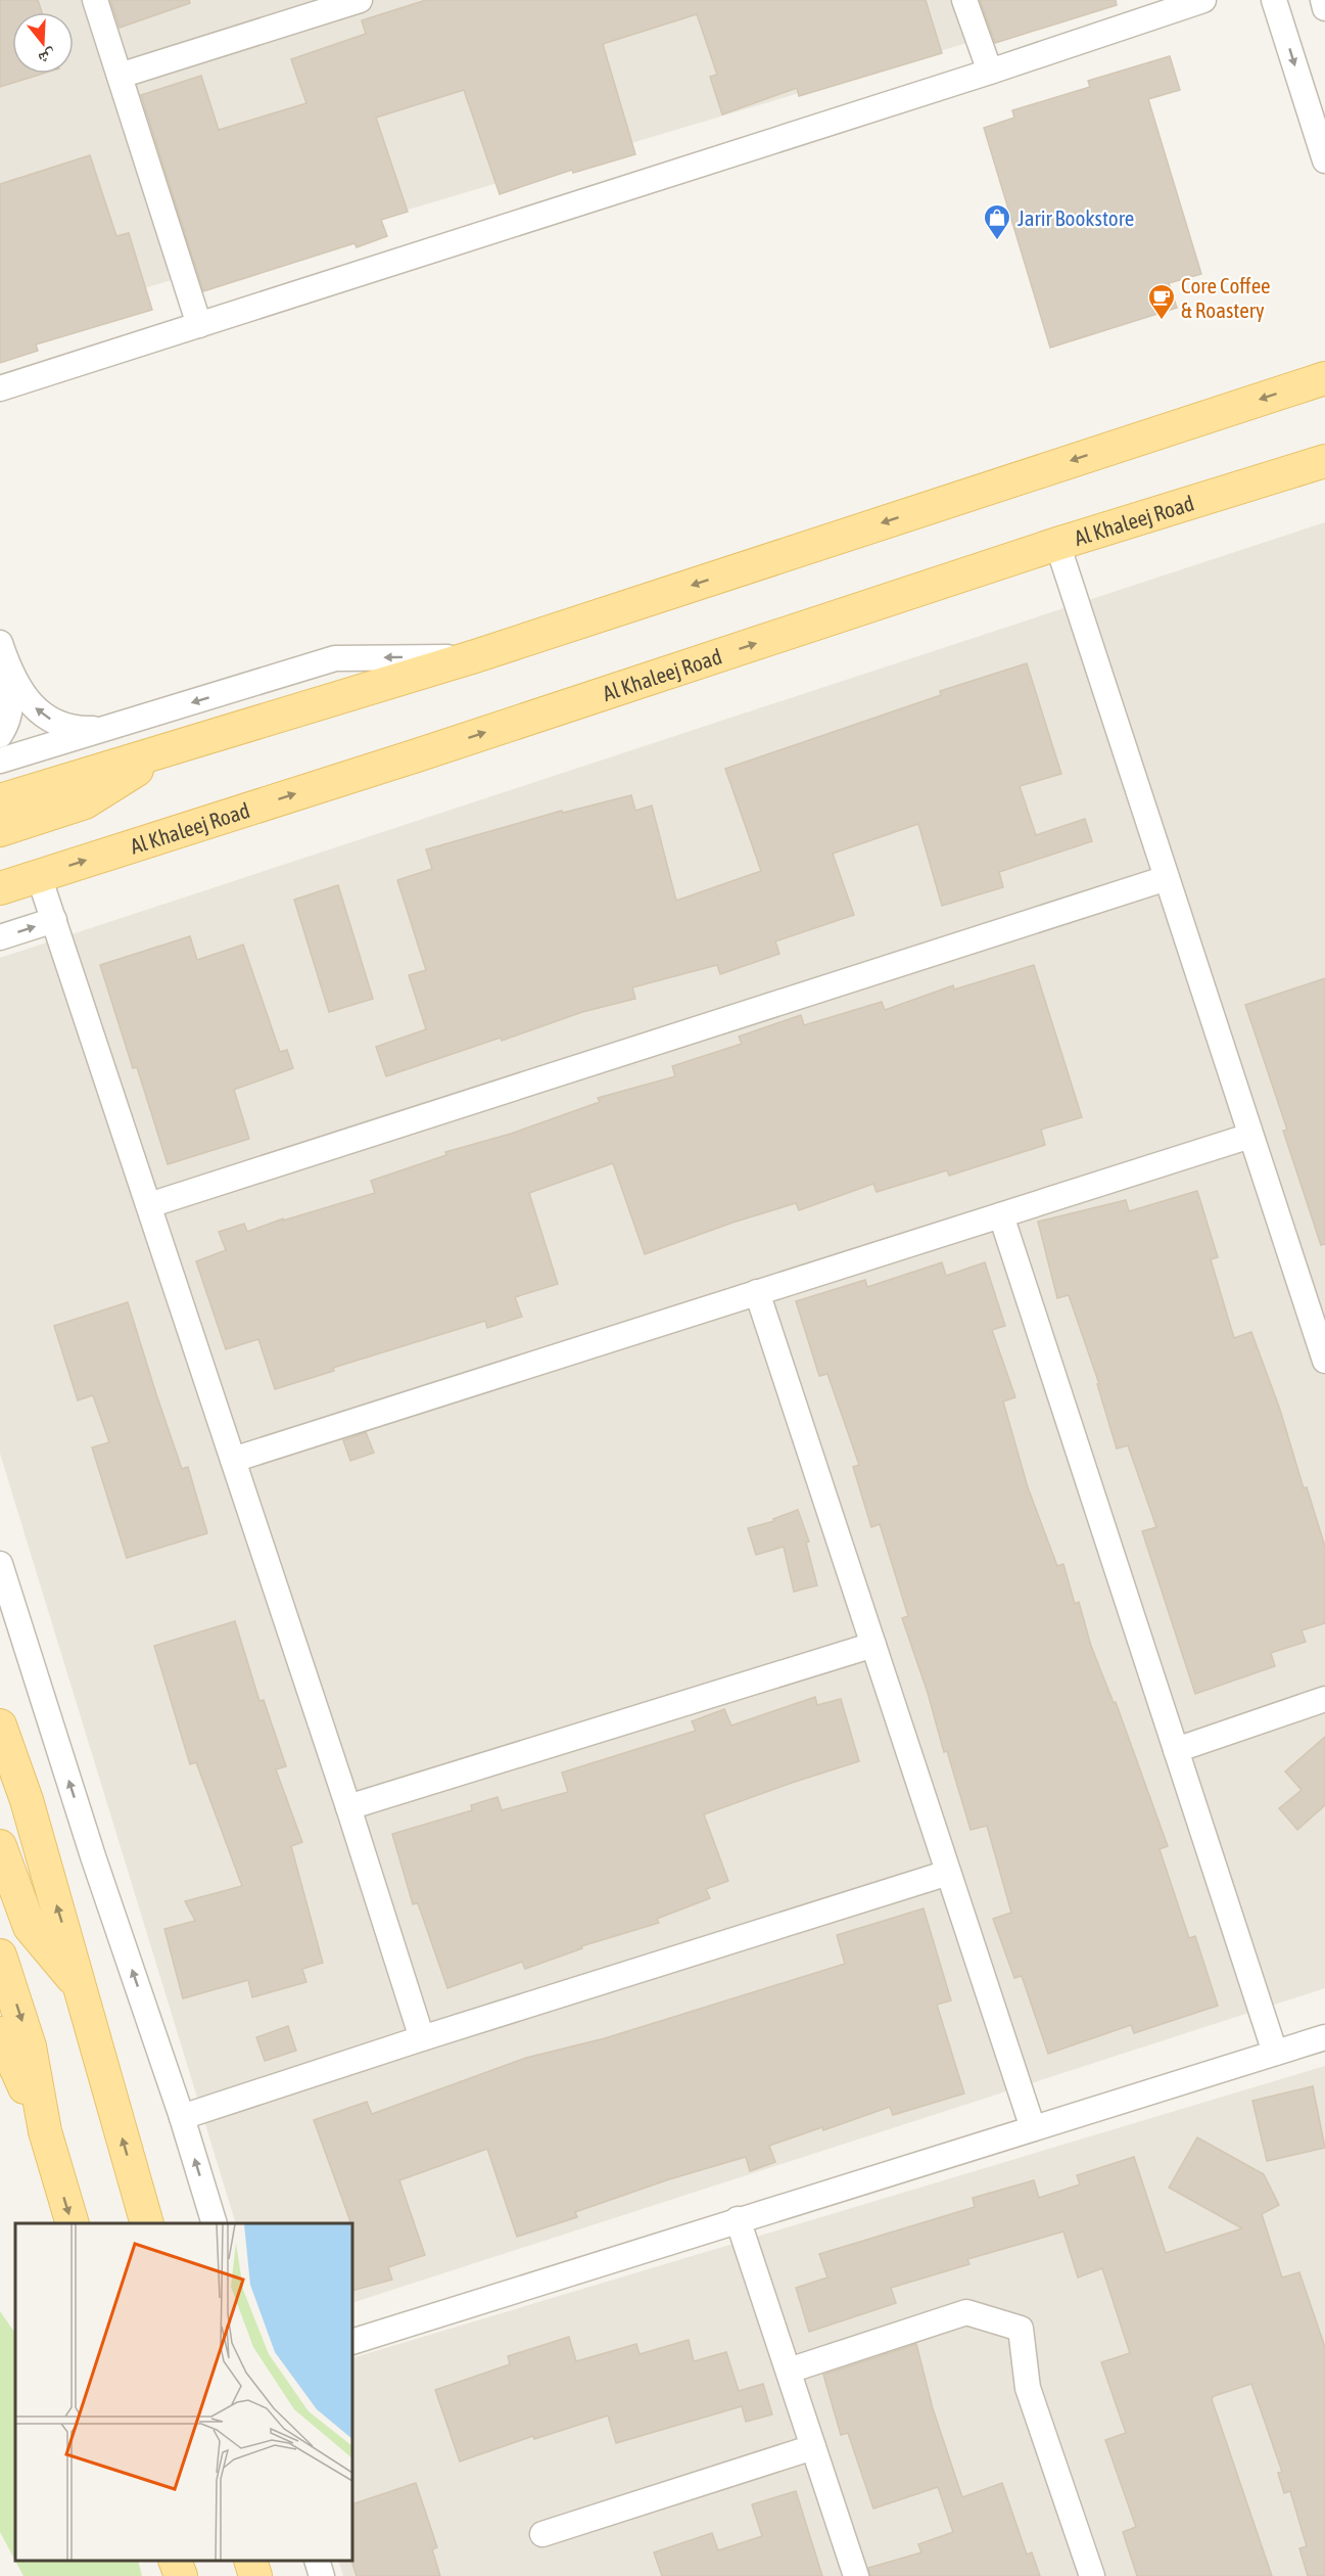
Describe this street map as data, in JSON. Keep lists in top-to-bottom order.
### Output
{
  "streets": {
    "main road": ["Al Khaleej Road"]
  },
  "places": {
    "shop": ["Jarir Bookstore"],
    "cafe": ["Core Coffee & Roastery"]
  },
  "north": "bottom"
}
